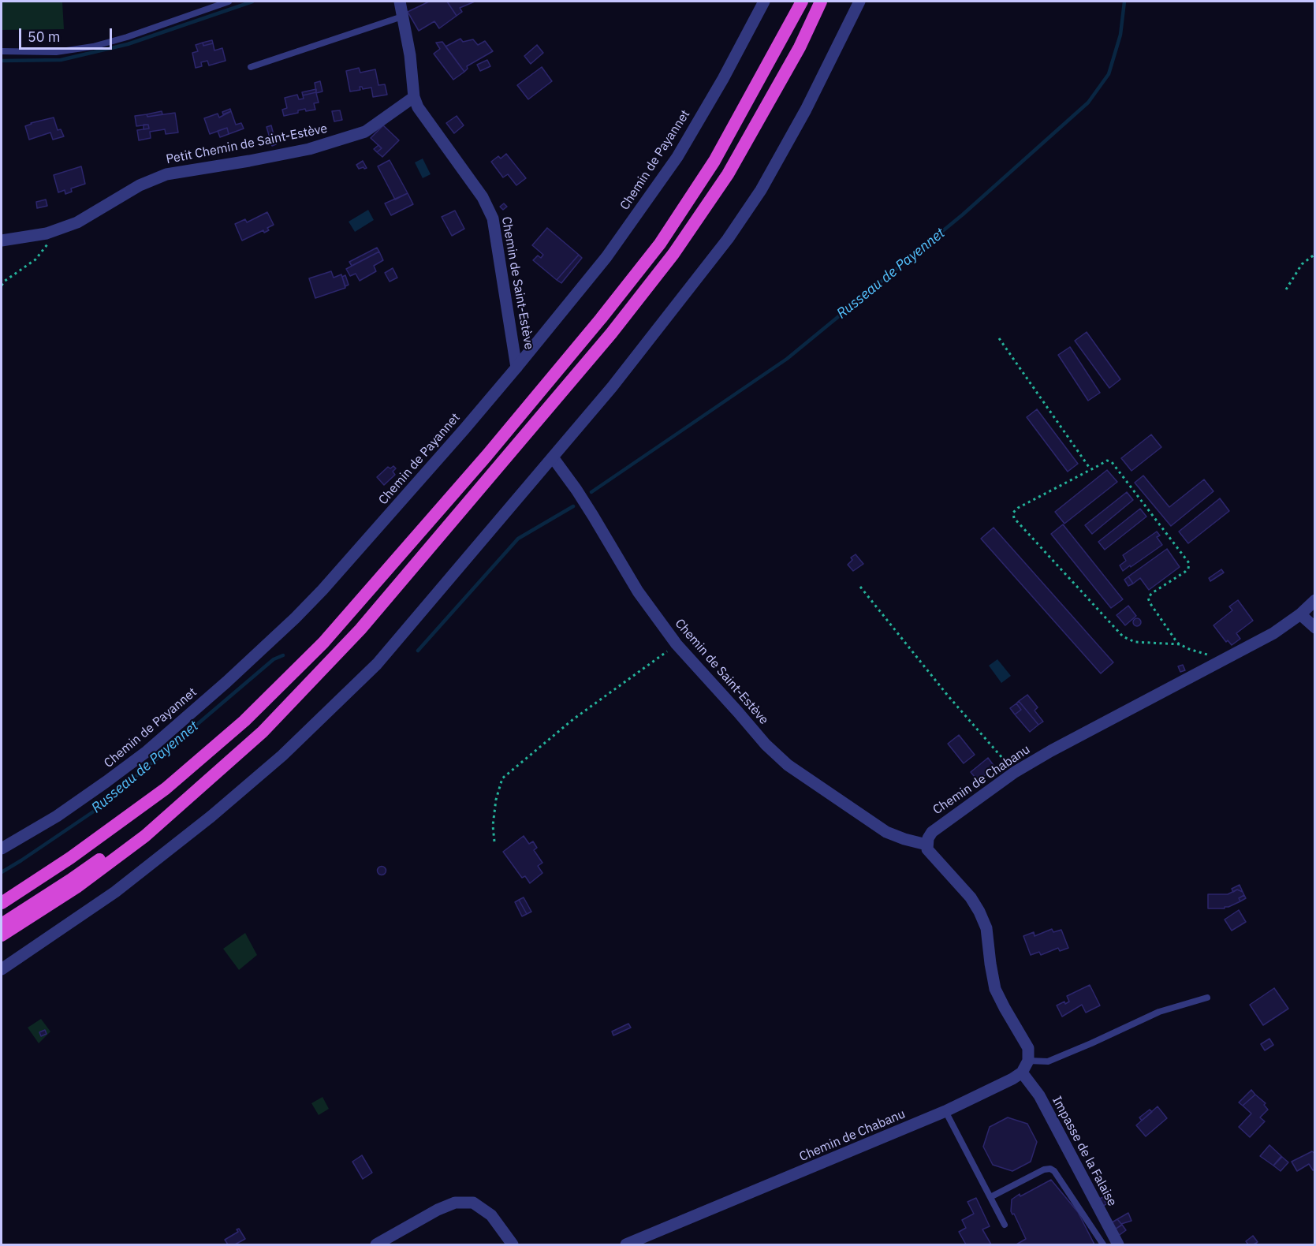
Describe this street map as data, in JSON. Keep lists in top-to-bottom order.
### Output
{
  "streets": {
    "street": [
      "Petit Chemin de Saint-Estève",
      "Chemin de Payannet",
      "Chemin de Saint-Estève",
      "Chemin de Chabanu",
      "Impasse de la Falaise"
    ]
  },
  "crossings": [
    ["Petit Chemin de Saint-Estève", "Chemin de Saint-Estève"],
    ["Chemin de Payannet", "Chemin de Saint-Estève"],
    ["Chemin de Saint-Estève", "Chemin de Chabanu"],
    ["Chemin de Chabanu", "Impasse de la Falaise"]
  ],
  "water": ["Russeau de Payennet"],
  "scale_bar": "50 m"
}
